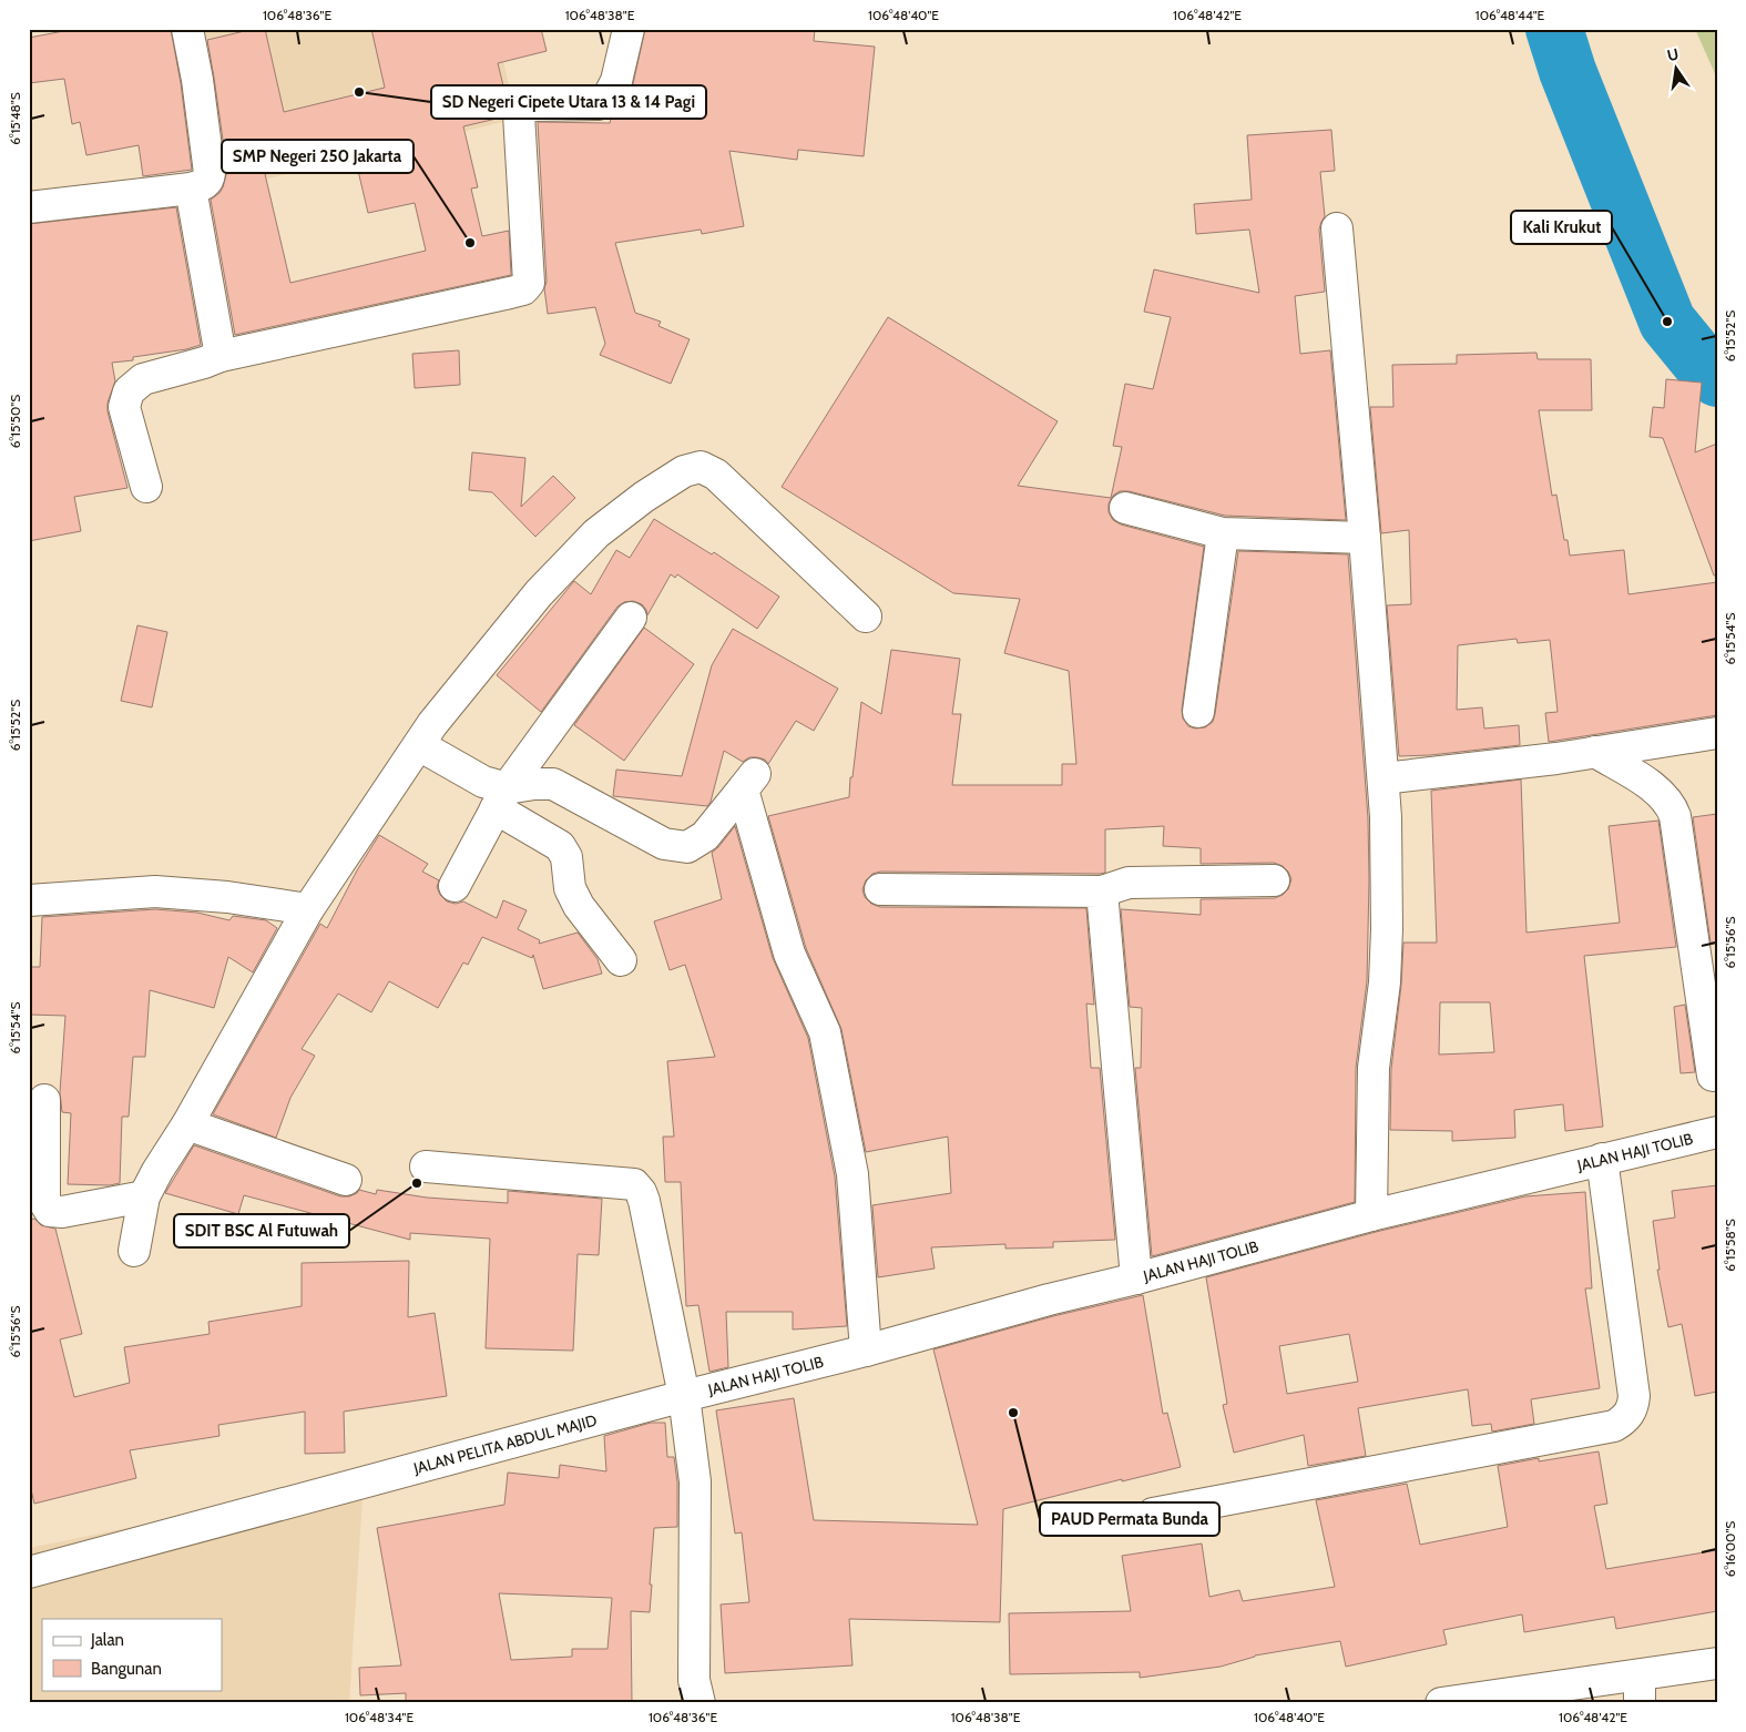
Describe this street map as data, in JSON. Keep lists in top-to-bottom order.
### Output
{
  "streets": {
    "street": ["JALAN HAJI TOLIB", "JALAN PELITA ABDUL MAJID"]
  },
  "crossings": [
    ["JALAN HAJI TOLIB", "JALAN PELITA ABDUL MAJID"]
  ],
  "places": [
    "SD Negeri Cipete Utara 13 & 14 Pagi",
    "SMP Negeri 250 Jakarta",
    "Kali Krukut",
    "SDIT BSC Al Futuwah",
    "PAUD Permata Bunda"
  ],
  "legend": ["Jalan", "Bangunan"],
  "north": "top",
  "coordinates": [
    "106°48'36\"E",
    "106°48'38\"E",
    "106°48'40\"E",
    "106°48'42\"E",
    "106°48'44\"E",
    "6°15'48\"S",
    "6°15'52\"S",
    "6°15'50\"S",
    "6°15'54\"S",
    "6°15'56\"S",
    "6°15'58\"S",
    "6°16'00\"S",
    "106°48'34\"E"
  ]
}
